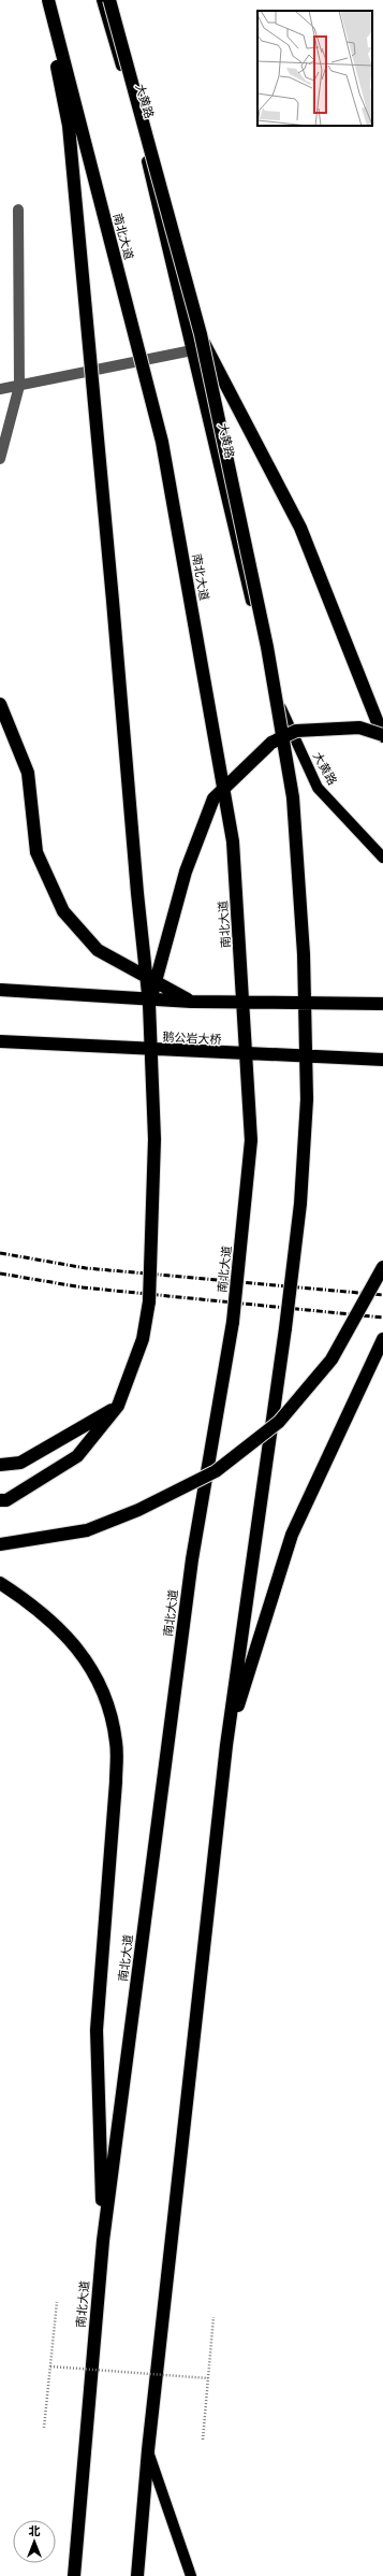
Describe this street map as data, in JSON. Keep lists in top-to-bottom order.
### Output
{
  "streets": {
    "highway": ["南北大道", "鹅公岩大桥"],
    "main road": ["大黄路"]
  },
  "north": "top"
}
